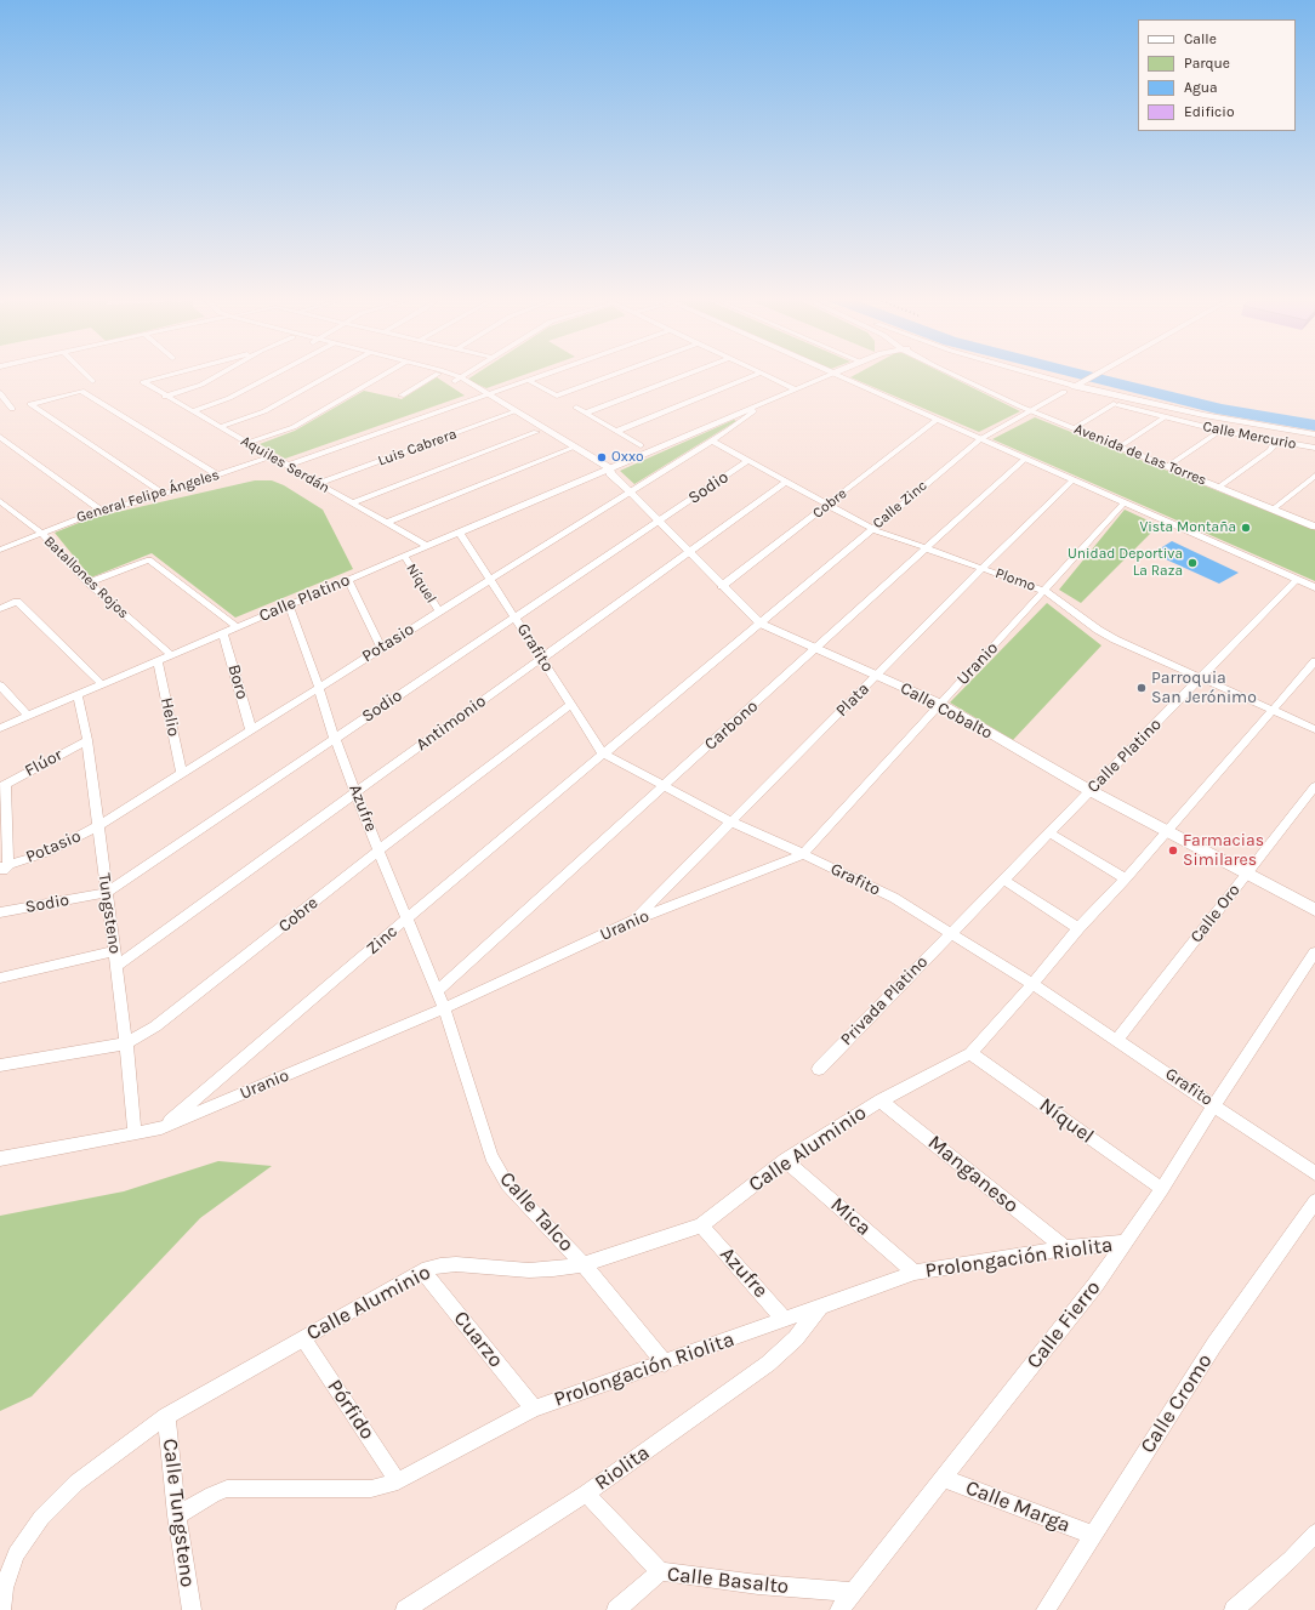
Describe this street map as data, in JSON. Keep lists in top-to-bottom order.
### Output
{
  "streets": {
    "street": [
      "Calle Mercurio",
      "Luis Cabrera",
      "Avenida de Las Torres",
      "Aquiles Serdán",
      "Sodio",
      "General Felipe Ángeles",
      "Cobre",
      "Calle Zinc",
      "Batallones Rojos",
      "Plomo",
      "Níquel",
      "Calle Platino",
      "Potasio",
      "Grafito",
      "Uranio",
      "Boro",
      "Plata",
      "Calle Cobalto",
      "Helio",
      "Antimonio",
      "Carbono",
      "Flúor",
      "Azufre",
      "Tungsteno",
      "Calle Oro",
      "Zinc",
      "Privada Platino",
      "Calle Aluminio",
      "Manganeso",
      "Calle Talco",
      "Mica",
      "Prolongación Riolita",
      "Calle Fierro",
      "Cuarzo",
      "Calle Cromo",
      "Pórfido",
      "Riolita",
      "Calle Marga",
      "Calle Tungsteno",
      "Calle Basalto"
    ]
  },
  "crossings": [
    ["Calle Mercurio", "Calle Zinc"],
    ["Luis Cabrera", "Aquiles Serdán"],
    ["Avenida de Las Torres", "Calle Zinc"],
    ["Aquiles Serdán", "General Felipe Ángeles"],
    ["Aquiles Serdán", "Calle Platino"],
    ["Sodio", "Plomo"],
    ["Sodio", "Grafito"],
    ["Sodio", "Calle Cobalto"],
    ["Sodio", "Azufre"],
    ["Sodio", "Tungsteno"],
    ["General Felipe Ángeles", "Batallones Rojos"],
    ["Cobre", "Plomo"],
    ["Cobre", "Grafito"],
    ["Cobre", "Calle Cobalto"],
    ["Cobre", "Azufre"],
    ["Cobre", "Tungsteno"],
    ["Calle Zinc", "Plomo"],
    ["Calle Zinc", "Grafito"],
    ["Calle Zinc", "Calle Cobalto"],
    ["Calle Zinc", "Zinc"],
    ["Batallones Rojos", "Calle Platino"],
    ["Plomo", "Calle Platino"],
    ["Plomo", "Potasio"],
    ["Plomo", "Uranio"],
    ["Plomo", "Plata"],
    ["Plomo", "Antimonio"],
    ["Plomo", "Carbono"],
    ["Plomo", "Calle Aluminio"],
    ["Níquel", "Calle Platino"],
    ["Níquel", "Potasio"],
    ["Níquel", "Calle Aluminio"],
    ["Níquel", "Calle Fierro"],
    ["Calle Platino", "Potasio"],
    ["Calle Platino", "Grafito"],
    ["Calle Platino", "Boro"],
    ["Calle Platino", "Calle Cobalto"],
    ["Calle Platino", "Helio"],
    ["Calle Platino", "Azufre"],
    ["Calle Platino", "Tungsteno"],
    ["Calle Platino", "Privada Platino"],
    ["Potasio", "Grafito"],
    ["Potasio", "Boro"],
    ["Potasio", "Calle Cobalto"],
    ["Potasio", "Helio"],
    ["Potasio", "Azufre"],
    ["Potasio", "Tungsteno"],
    ["Grafito", "Uranio"],
    ["Grafito", "Plata"],
    ["Grafito", "Antimonio"],
    ["Grafito", "Carbono"],
    ["Grafito", "Calle Oro"],
    ["Grafito", "Zinc"],
    ["Grafito", "Privada Platino"],
    ["Grafito", "Calle Aluminio"],
    ["Grafito", "Calle Fierro"],
    ["Uranio", "Plata"],
    ["Uranio", "Calle Cobalto"],
    ["Uranio", "Azufre"],
    ["Uranio", "Tungsteno"],
    ["Uranio", "Zinc"],
    ["Uranio", "Calle Talco"],
    ["Plata", "Calle Cobalto"],
    ["Calle Cobalto", "Antimonio"],
    ["Calle Cobalto", "Carbono"],
    ["Calle Cobalto", "Calle Oro"],
    ["Calle Cobalto", "Calle Aluminio"],
    ["Antimonio", "Azufre"],
    ["Antimonio", "Tungsteno"],
    ["Carbono", "Azufre"],
    ["Flúor", "Tungsteno"],
    ["Azufre", "Zinc"],
    ["Azufre", "Calle Aluminio"],
    ["Azufre", "Calle Talco"],
    ["Azufre", "Prolongación Riolita"],
    ["Calle Aluminio", "Manganeso"],
    ["Calle Aluminio", "Calle Talco"],
    ["Calle Aluminio", "Mica"],
    ["Calle Aluminio", "Cuarzo"],
    ["Calle Aluminio", "Pórfido"],
    ["Calle Aluminio", "Calle Tungsteno"],
    ["Manganeso", "Prolongación Riolita"],
    ["Calle Talco", "Prolongación Riolita"],
    ["Mica", "Prolongación Riolita"],
    ["Prolongación Riolita", "Calle Fierro"],
    ["Prolongación Riolita", "Cuarzo"],
    ["Prolongación Riolita", "Pórfido"],
    ["Prolongación Riolita", "Riolita"],
    ["Prolongación Riolita", "Calle Tungsteno"],
    ["Calle Fierro", "Calle Marga"],
    ["Calle Fierro", "Calle Basalto"],
    ["Calle Cromo", "Calle Marga"]
  ],
  "places": [
    "Oxxo",
    "Vista Montaña",
    "Unidad Deportiva La Raza",
    "Parroquia San Jerónimo",
    "Farmacias Similares"
  ],
  "legend": [
    "Calle",
    "Parque",
    "Agua",
    "Edificio"
  ]
}
